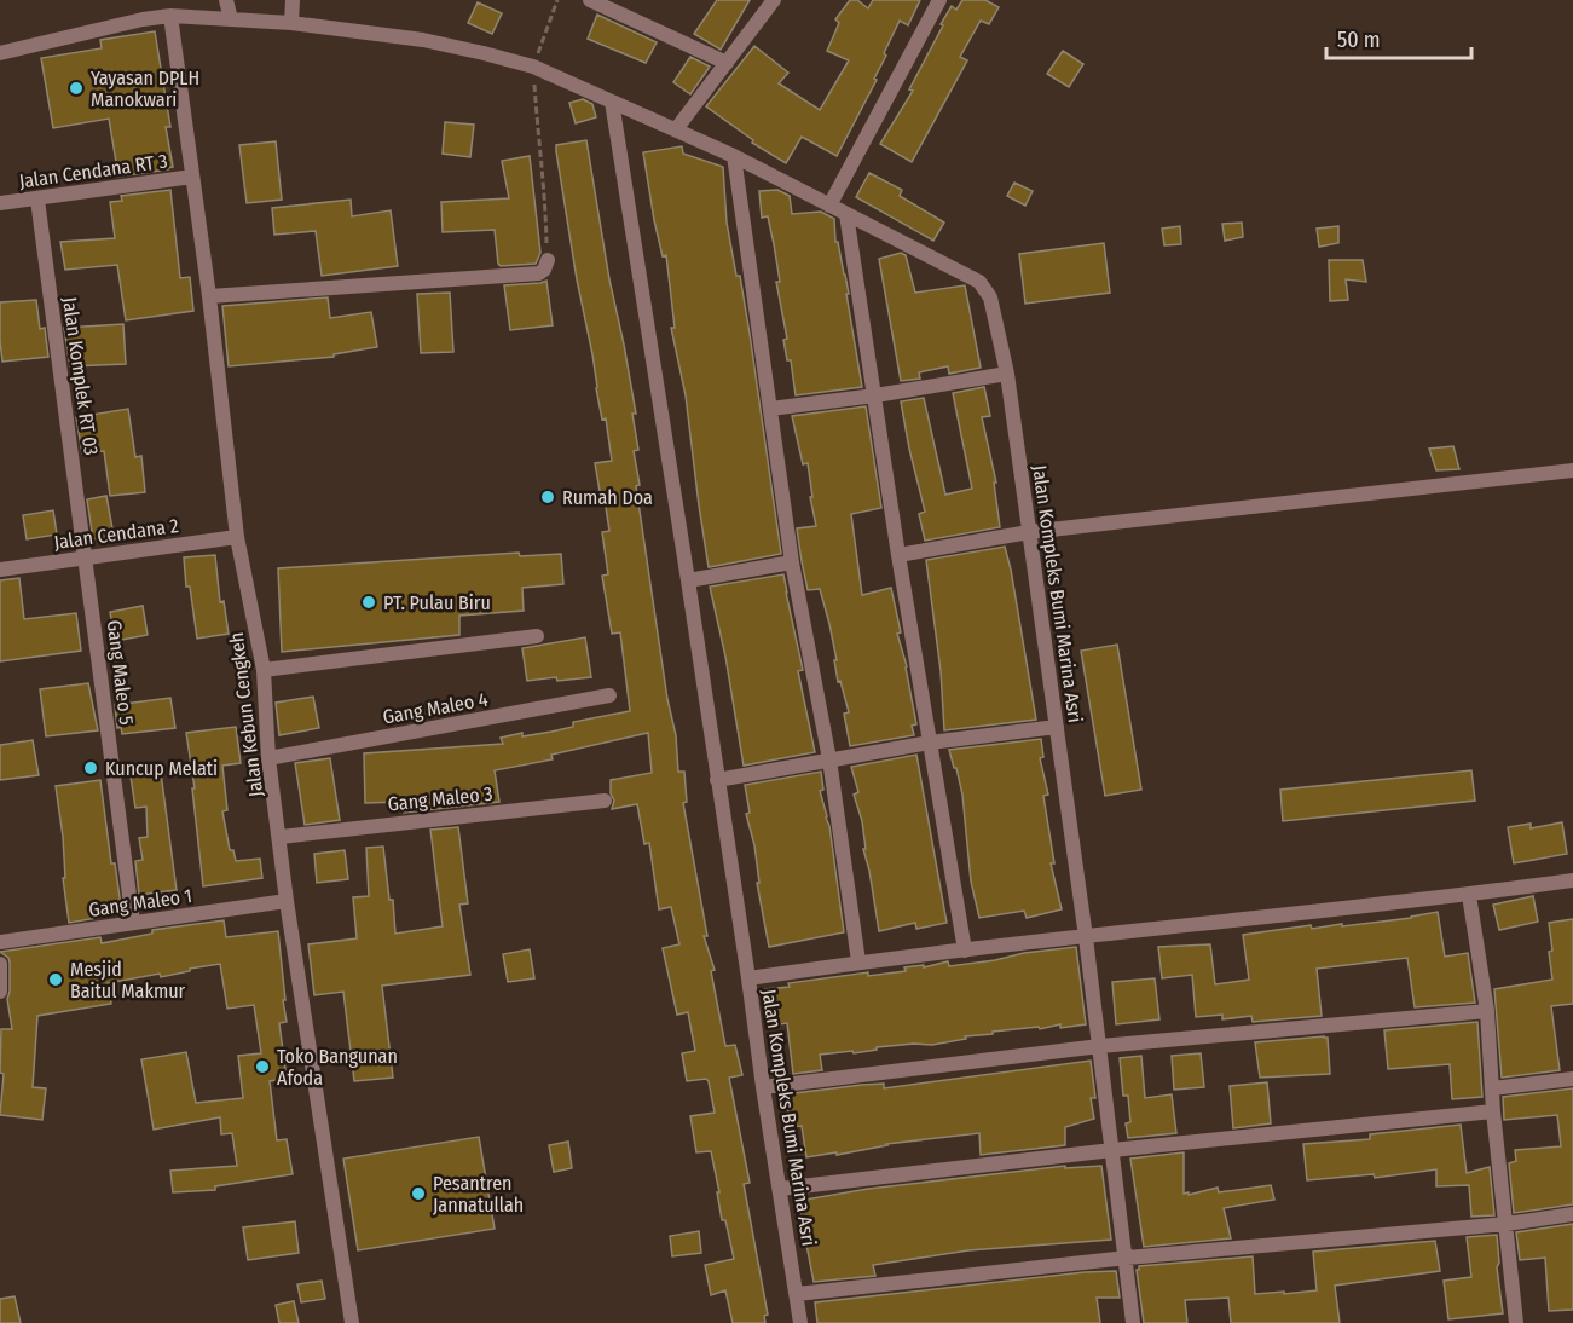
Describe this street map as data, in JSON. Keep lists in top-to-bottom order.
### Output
{
  "streets": {
    "street": [
      "Jalan Cendana RT 3",
      "Jalan Komplek RT 03",
      "Jalan Cendana 2",
      "Jalan Kompleks Bumi Marina Asri",
      "Gang Maleo 5",
      "Gang Maleo 4",
      "Jalan Kebun Cengkeh",
      "Gang Maleo 3",
      "Gang Maleo 1"
    ]
  },
  "crossings": [
    ["Jalan Cendana RT 3", "Jalan Komplek RT 03"],
    ["Jalan Cendana RT 3", "Jalan Kebun Cengkeh"],
    ["Jalan Komplek RT 03", "Jalan Cendana 2"],
    ["Jalan Komplek RT 03", "Gang Maleo 5"],
    ["Jalan Cendana 2", "Gang Maleo 5"],
    ["Jalan Cendana 2", "Jalan Kebun Cengkeh"],
    ["Jalan Kompleks Bumi Marina Asri", "Jalan Kebun Cengkeh"],
    ["Gang Maleo 5", "Gang Maleo 1"],
    ["Gang Maleo 4", "Jalan Kebun Cengkeh"],
    ["Jalan Kebun Cengkeh", "Gang Maleo 3"],
    ["Jalan Kebun Cengkeh", "Gang Maleo 1"]
  ],
  "places": [
    "Yayasan DPLH Manokwari",
    "Rumah Doa",
    "PT. Pulau Biru",
    "Kuncup Melati",
    "Mesjid Baitul Makmur",
    "Toko Bangunan Afoda",
    "Pesantren Jannatullah"
  ],
  "scale_bar": "50 m"
}
